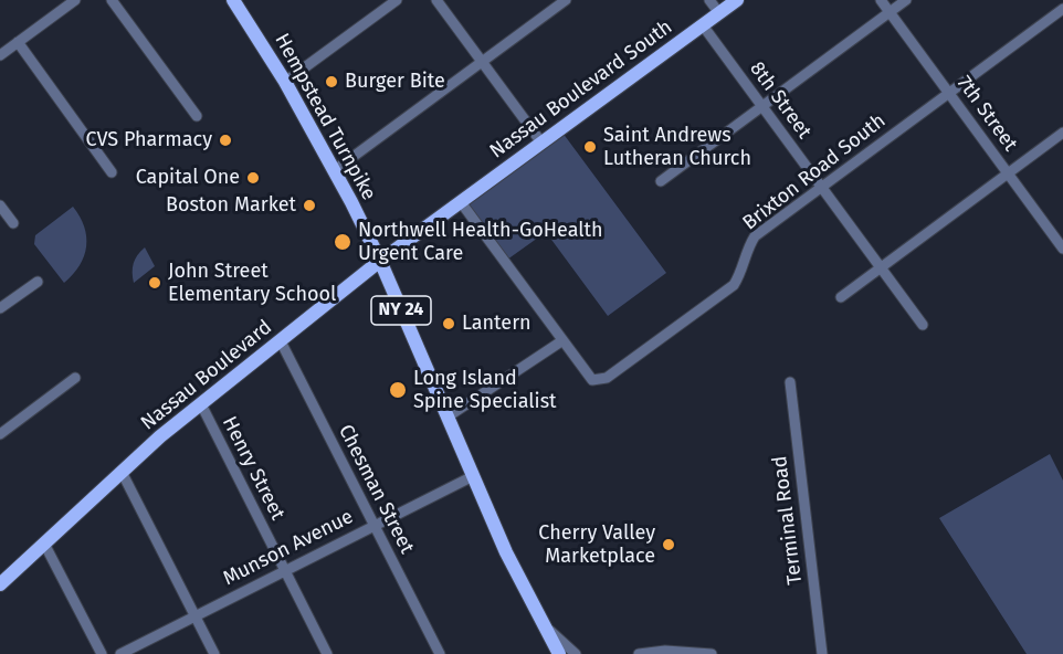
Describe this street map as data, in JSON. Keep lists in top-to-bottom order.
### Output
{
  "streets": {
    "main road": [
      "Nassau Boulevard South",
      "Hempstead Turnpike",
      "NY 24",
      "Nassau Boulevard"
    ],
    "street": [
      "8th Street",
      "7th Street",
      "Brixton Road South",
      "Henry Street",
      "Chesman Street",
      "Terminal Road",
      "Munson Avenue"
    ]
  },
  "crossings": [
    ["Nassau Boulevard South", "8th Street"],
    ["Nassau Boulevard South", "Nassau Boulevard"],
    ["8th Street", "Brixton Road South"],
    ["7th Street", "Brixton Road South"],
    ["Hempstead Turnpike", "Nassau Boulevard"],
    ["Hempstead Turnpike", "Munson Avenue"],
    ["Nassau Boulevard", "Henry Street"],
    ["Nassau Boulevard", "Chesman Street"],
    ["Henry Street", "Munson Avenue"],
    ["Chesman Street", "Munson Avenue"]
  ],
  "places": [
    "Burger Bite",
    "CVS Pharmacy",
    "Saint Andrews Lutheran Church",
    "Capital One",
    "Boston Market",
    "Northwell Health-GoHealth Urgent Care",
    "John Street Elementary School",
    "Lantern",
    "Long Island Spine Specialist",
    "Cherry Valley Marketplace"
  ]
}
